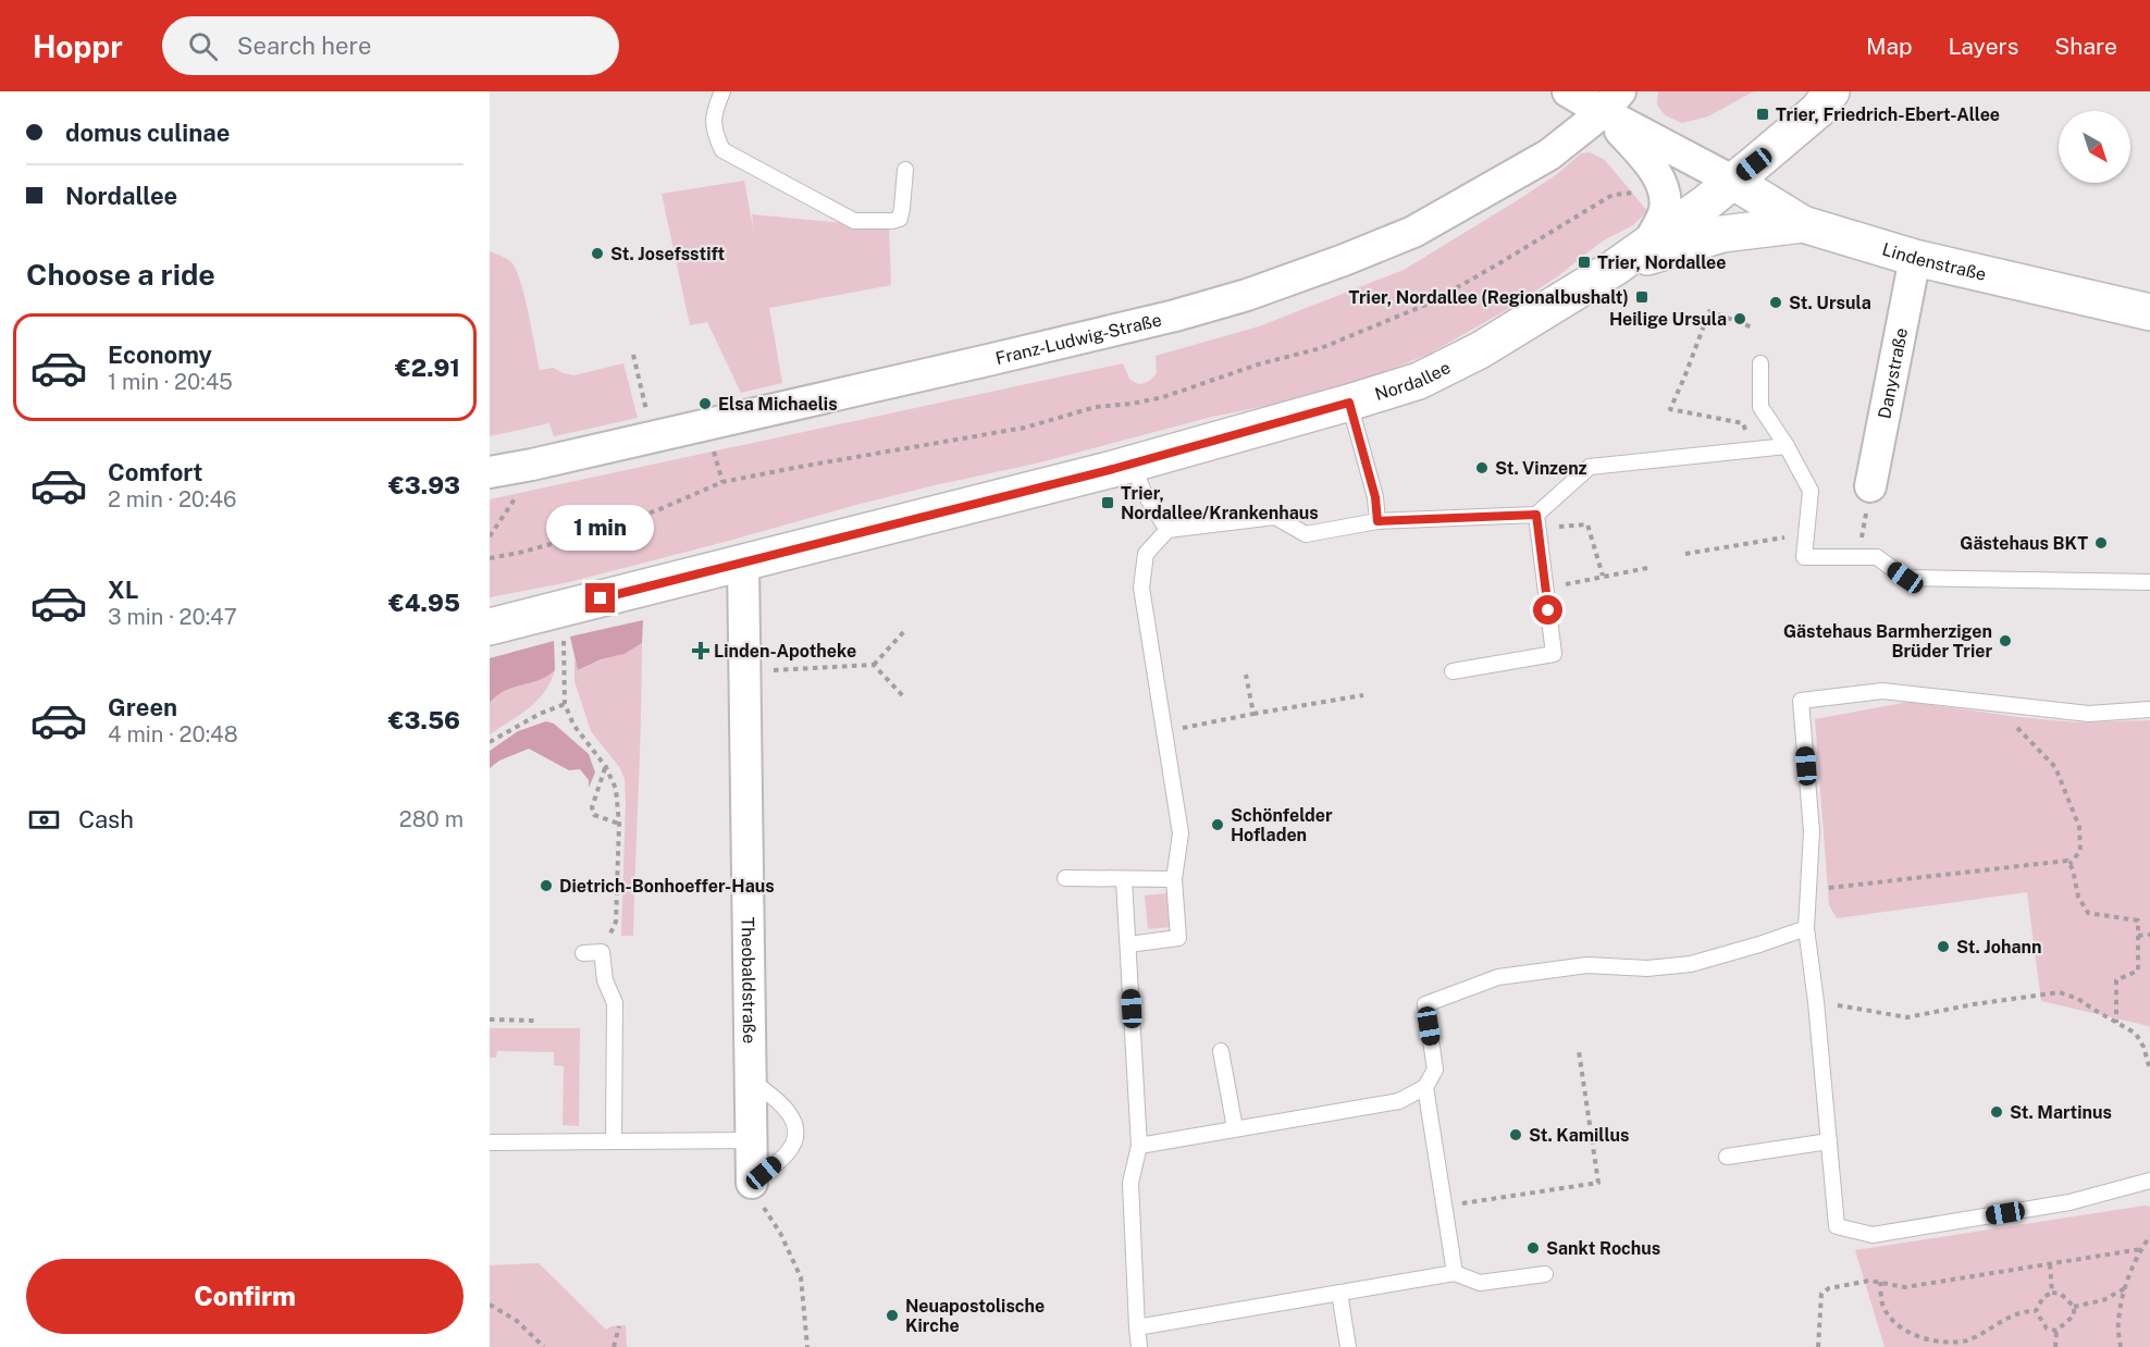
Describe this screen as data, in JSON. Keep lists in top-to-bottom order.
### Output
{
  "streets": {
    "main road": ["Lindenstraße", "Nordallee"],
    "street": ["Franz-Ludwig-Straße", "Danystraße", "Theobaldstraße"]
  },
  "crossings": [
    ["Lindenstraße", "Danystraße"],
    ["Lindenstraße", "Nordallee"],
    ["Nordallee", "Theobaldstraße"]
  ],
  "places": {
    "transit": [
      "Trier, Friedrich-Ebert-Allee",
      "Trier, Nordallee",
      "Trier, Nordallee (Regionalbushalt)",
      "Trier, Nordallee/Krankenhaus"
    ],
    "other": [
      "St. Josefsstift",
      "St. Ursula",
      "Heilige Ursula",
      "Elsa Michaelis",
      "St. Vinzenz",
      "Gästehaus BKT",
      "Gästehaus Barmherzigen Brüder Trier",
      "Schönfelder Hofladen",
      "Dietrich-Bonhoeffer-Haus",
      "St. Johann",
      "St. Martinus",
      "St. Kamillus",
      "Sankt Rochus",
      "Neuapostolische Kirche"
    ],
    "health": ["Linden-Apotheke"]
  },
  "north": "bottom right",
  "page": {
    "header": "Hoppr",
    "search": "Search here",
    "nav": ["Map", "Layers", "Share"],
    "banner": ["domus culinae", "Nordallee"],
    "heading": "Choose a ride",
    "list": [
      {
        "name": "Economy",
        "note": "1 min · 20:45",
        "value": "€2.91"
      },
      {
        "name": "Comfort",
        "note": "2 min · 20:46",
        "value": "€3.93"
      },
      {
        "name": "XL",
        "note": "3 min · 20:47",
        "value": "€4.95"
      },
      {
        "name": "Green",
        "note": "4 min · 20:48",
        "value": "€3.56"
      }
    ],
    "bubble": "1 min",
    "pay": ["Cash", "280 m"],
    "buttons": "Confirm"
  }
}
